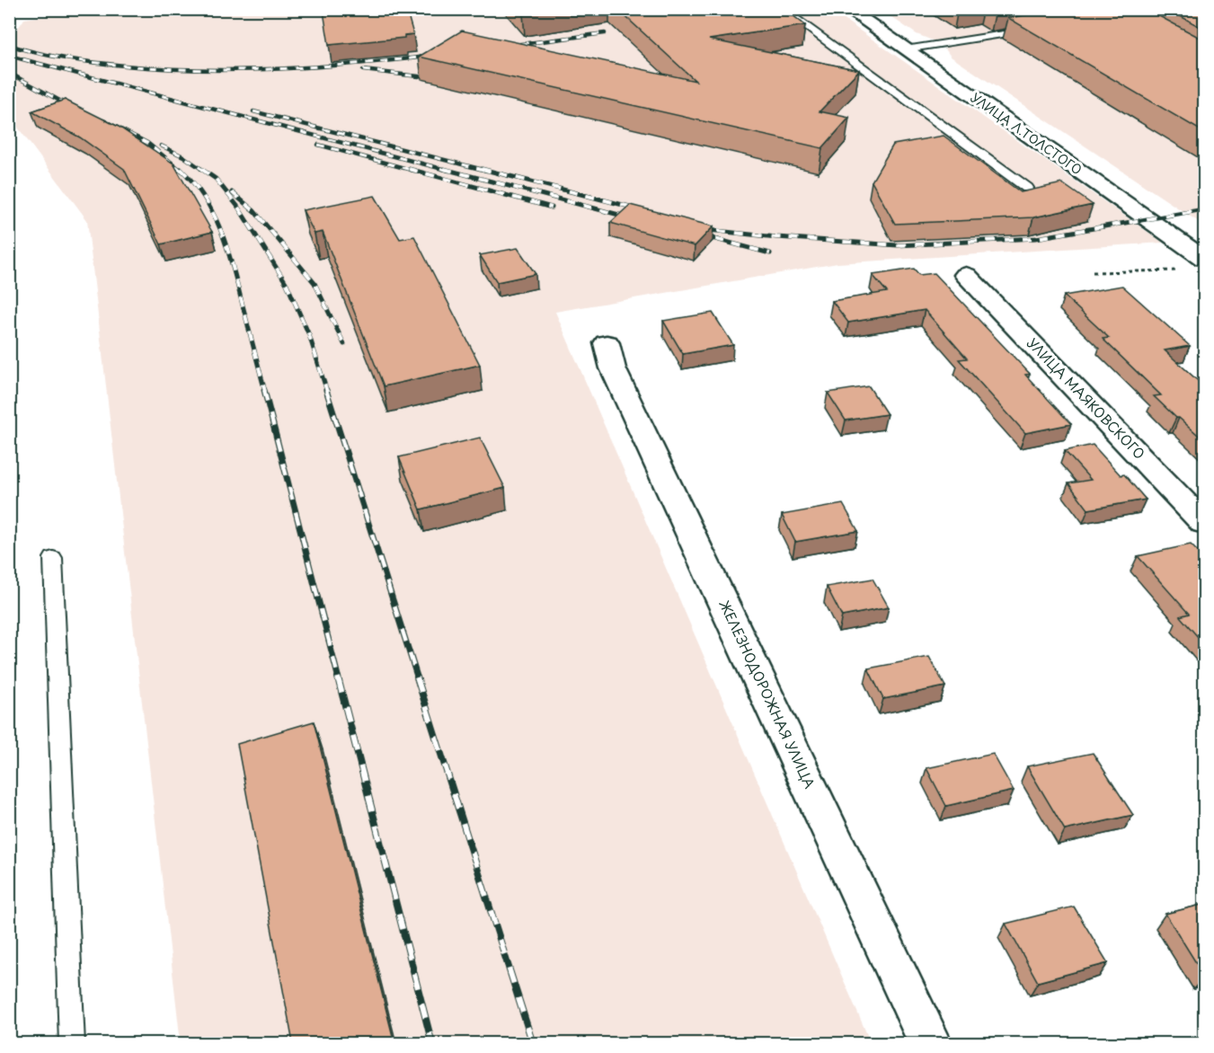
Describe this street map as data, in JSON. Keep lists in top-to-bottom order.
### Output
{
  "streets": {
    "street": ["УЛИЦА Л.ТОЛСТОГО", "УЛИЦА МАЯКОВСКОГО", "ЖЕЛЕЗНОДОРОЖНАЯ УЛИЦА"]
  }
}
